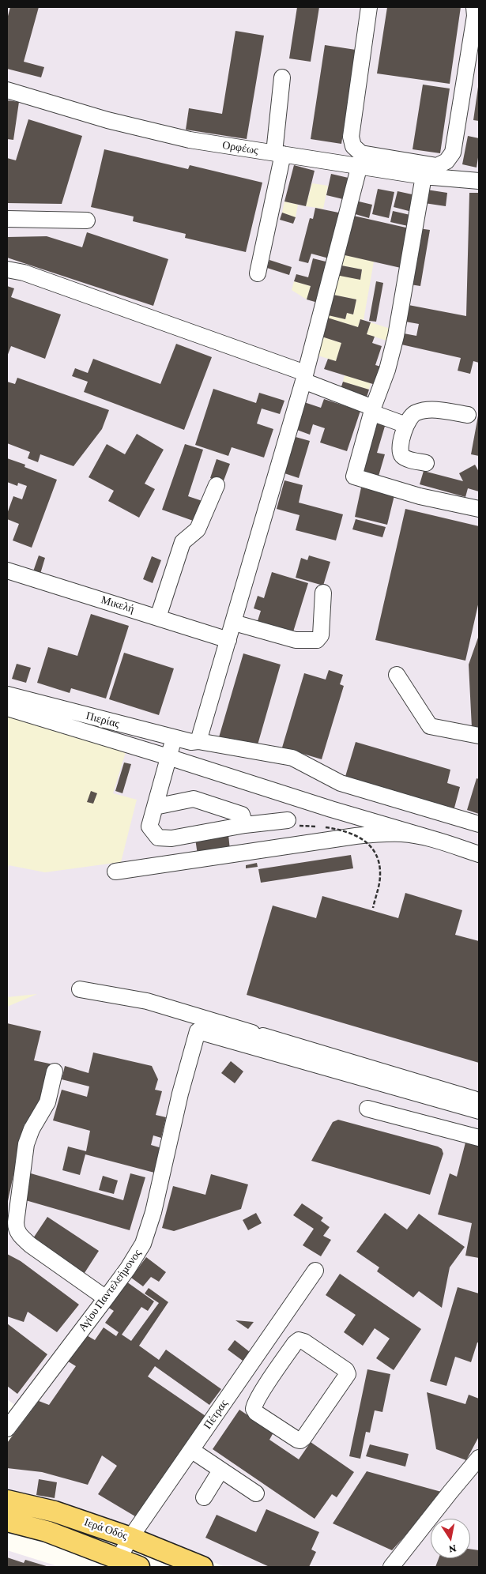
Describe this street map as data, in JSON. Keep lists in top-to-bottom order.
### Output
{
  "streets": {
    "main road": ["Ιερά Οδός"],
    "street": [
      "Ορφέως",
      "Μικελή",
      "Πιερίας",
      "Αγίου Παντελεήμονος",
      "Πέτρας"
    ]
  },
  "crossings": [
    ["Πέτρας", "Ιερά Οδός"]
  ],
  "north": "bottom"
}
